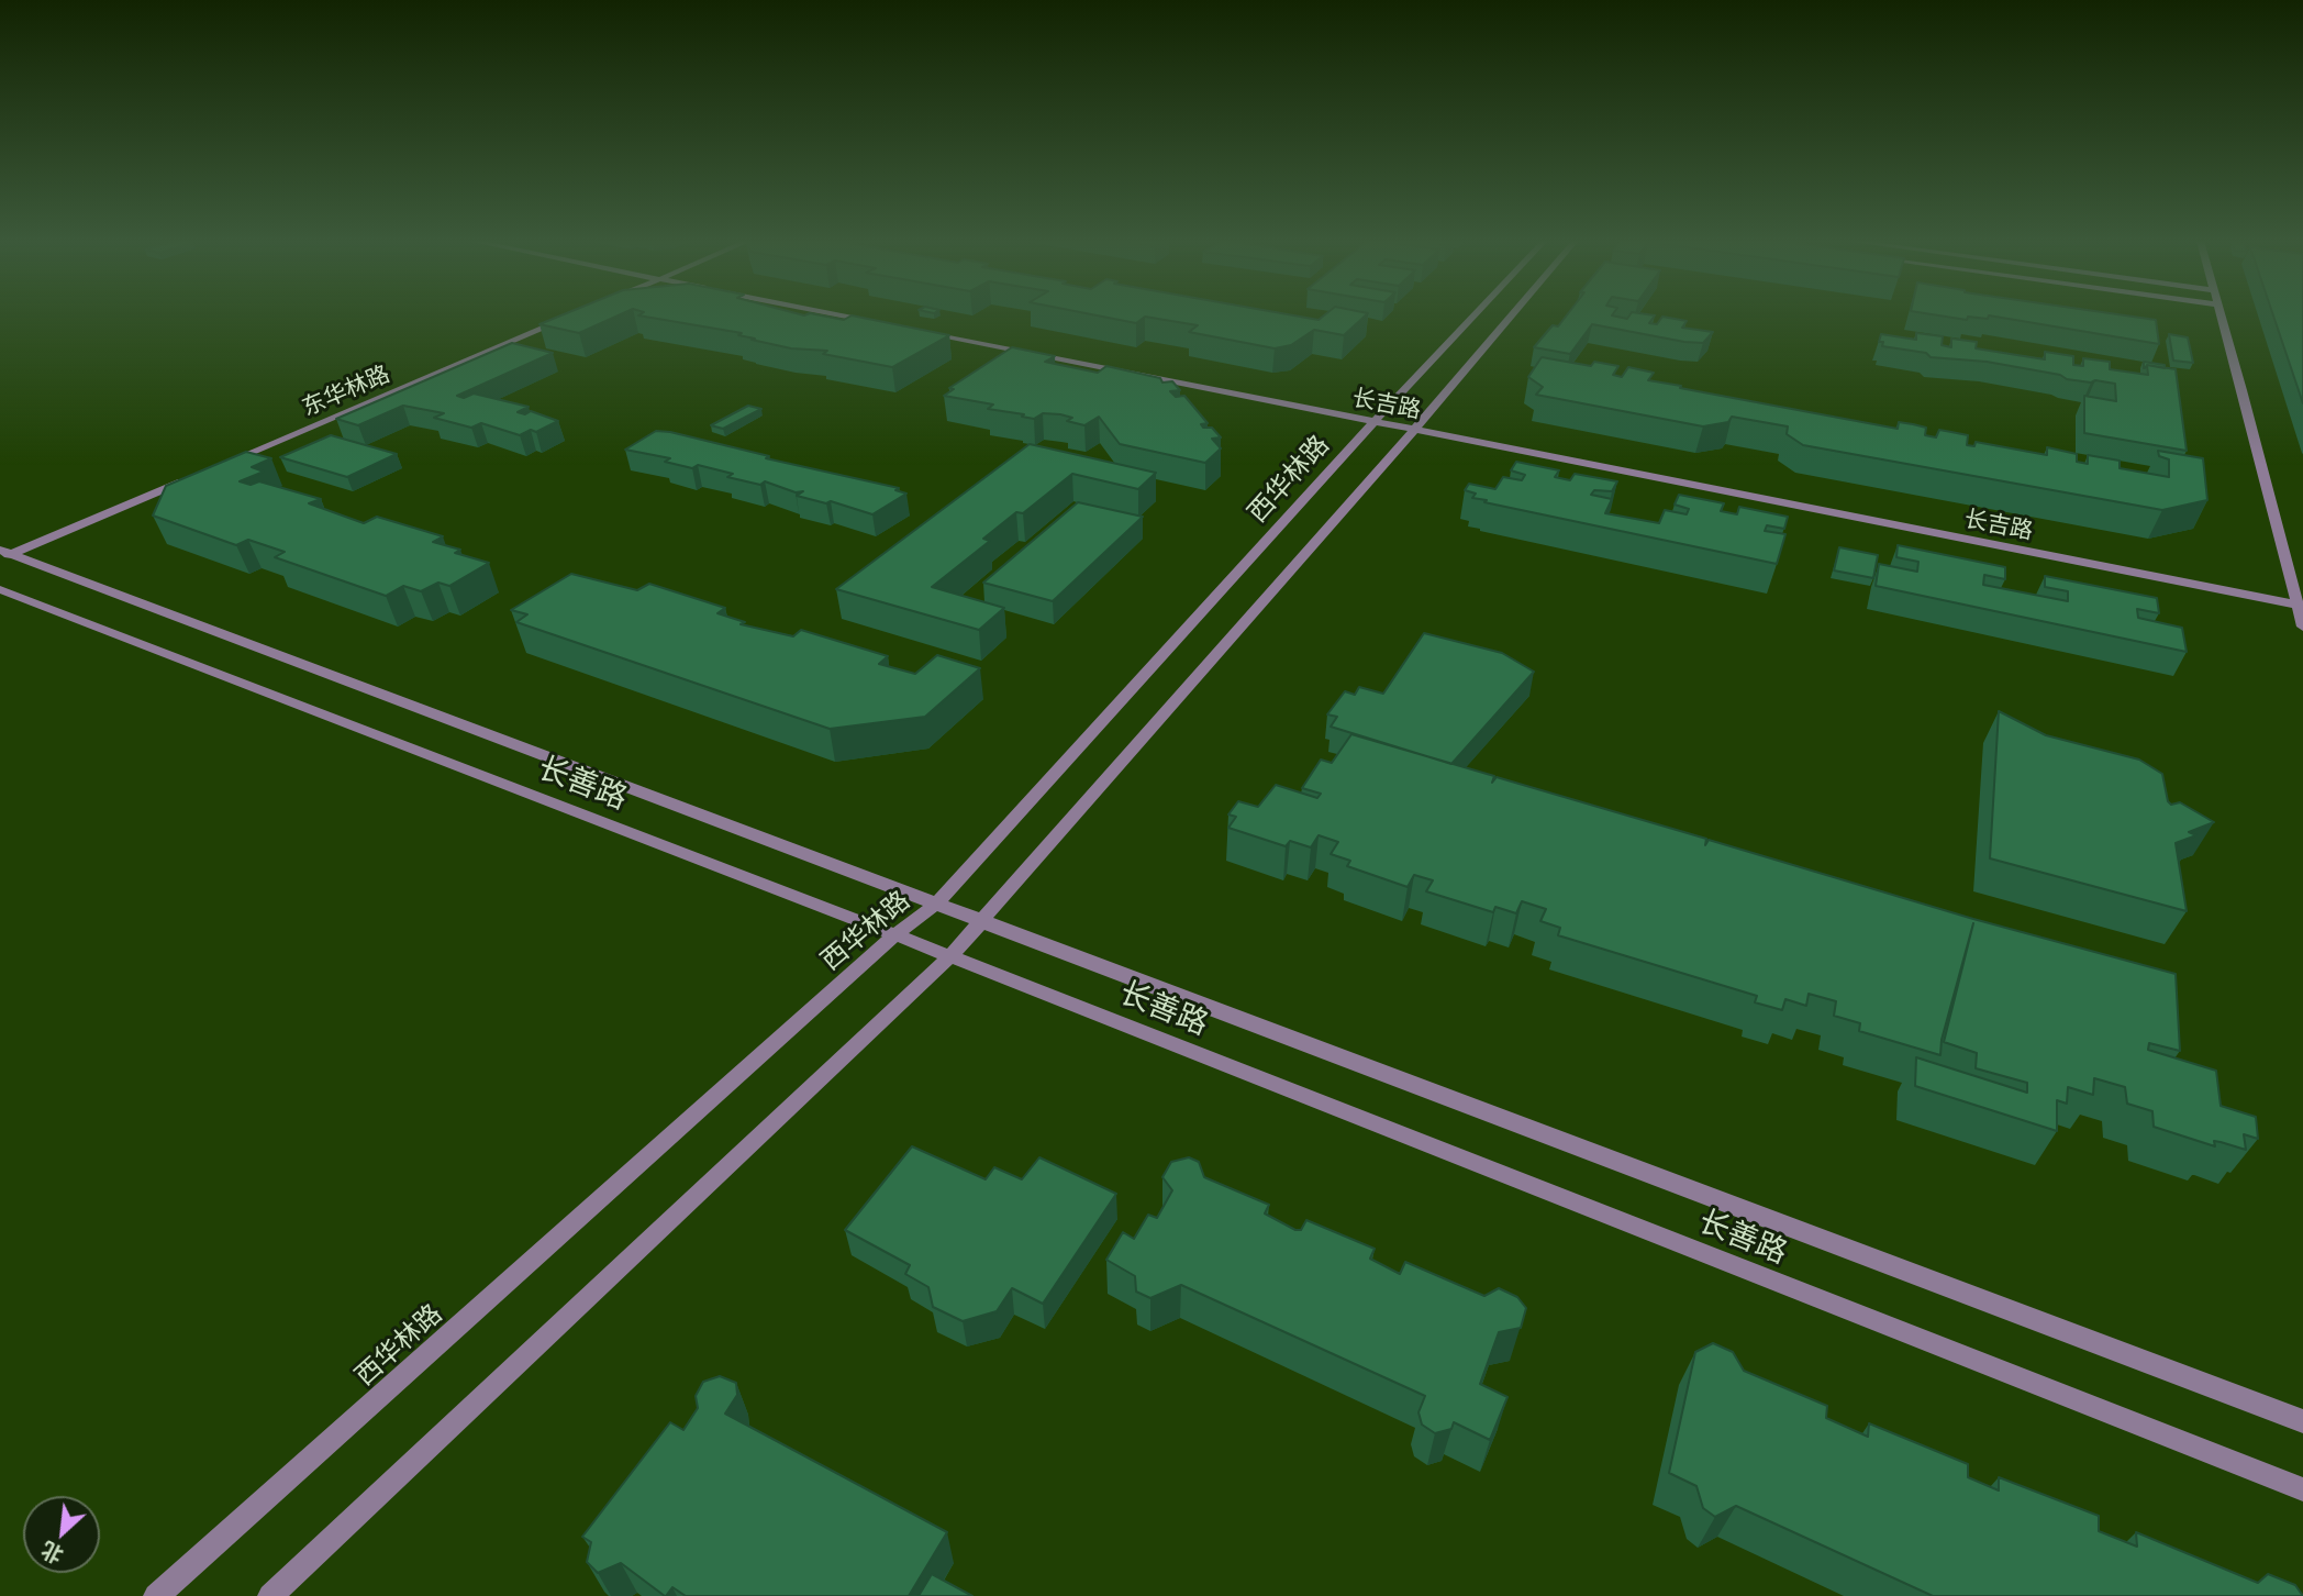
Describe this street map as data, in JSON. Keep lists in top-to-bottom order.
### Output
{
  "streets": {
    "street": [
      "东华林路",
      "长吉路",
      "西华林路",
      "长善路"
    ]
  },
  "crossings": [
    ["长吉路", "西华林路"],
    ["西华林路", "长善路"]
  ],
  "north": "bottom left"
}
